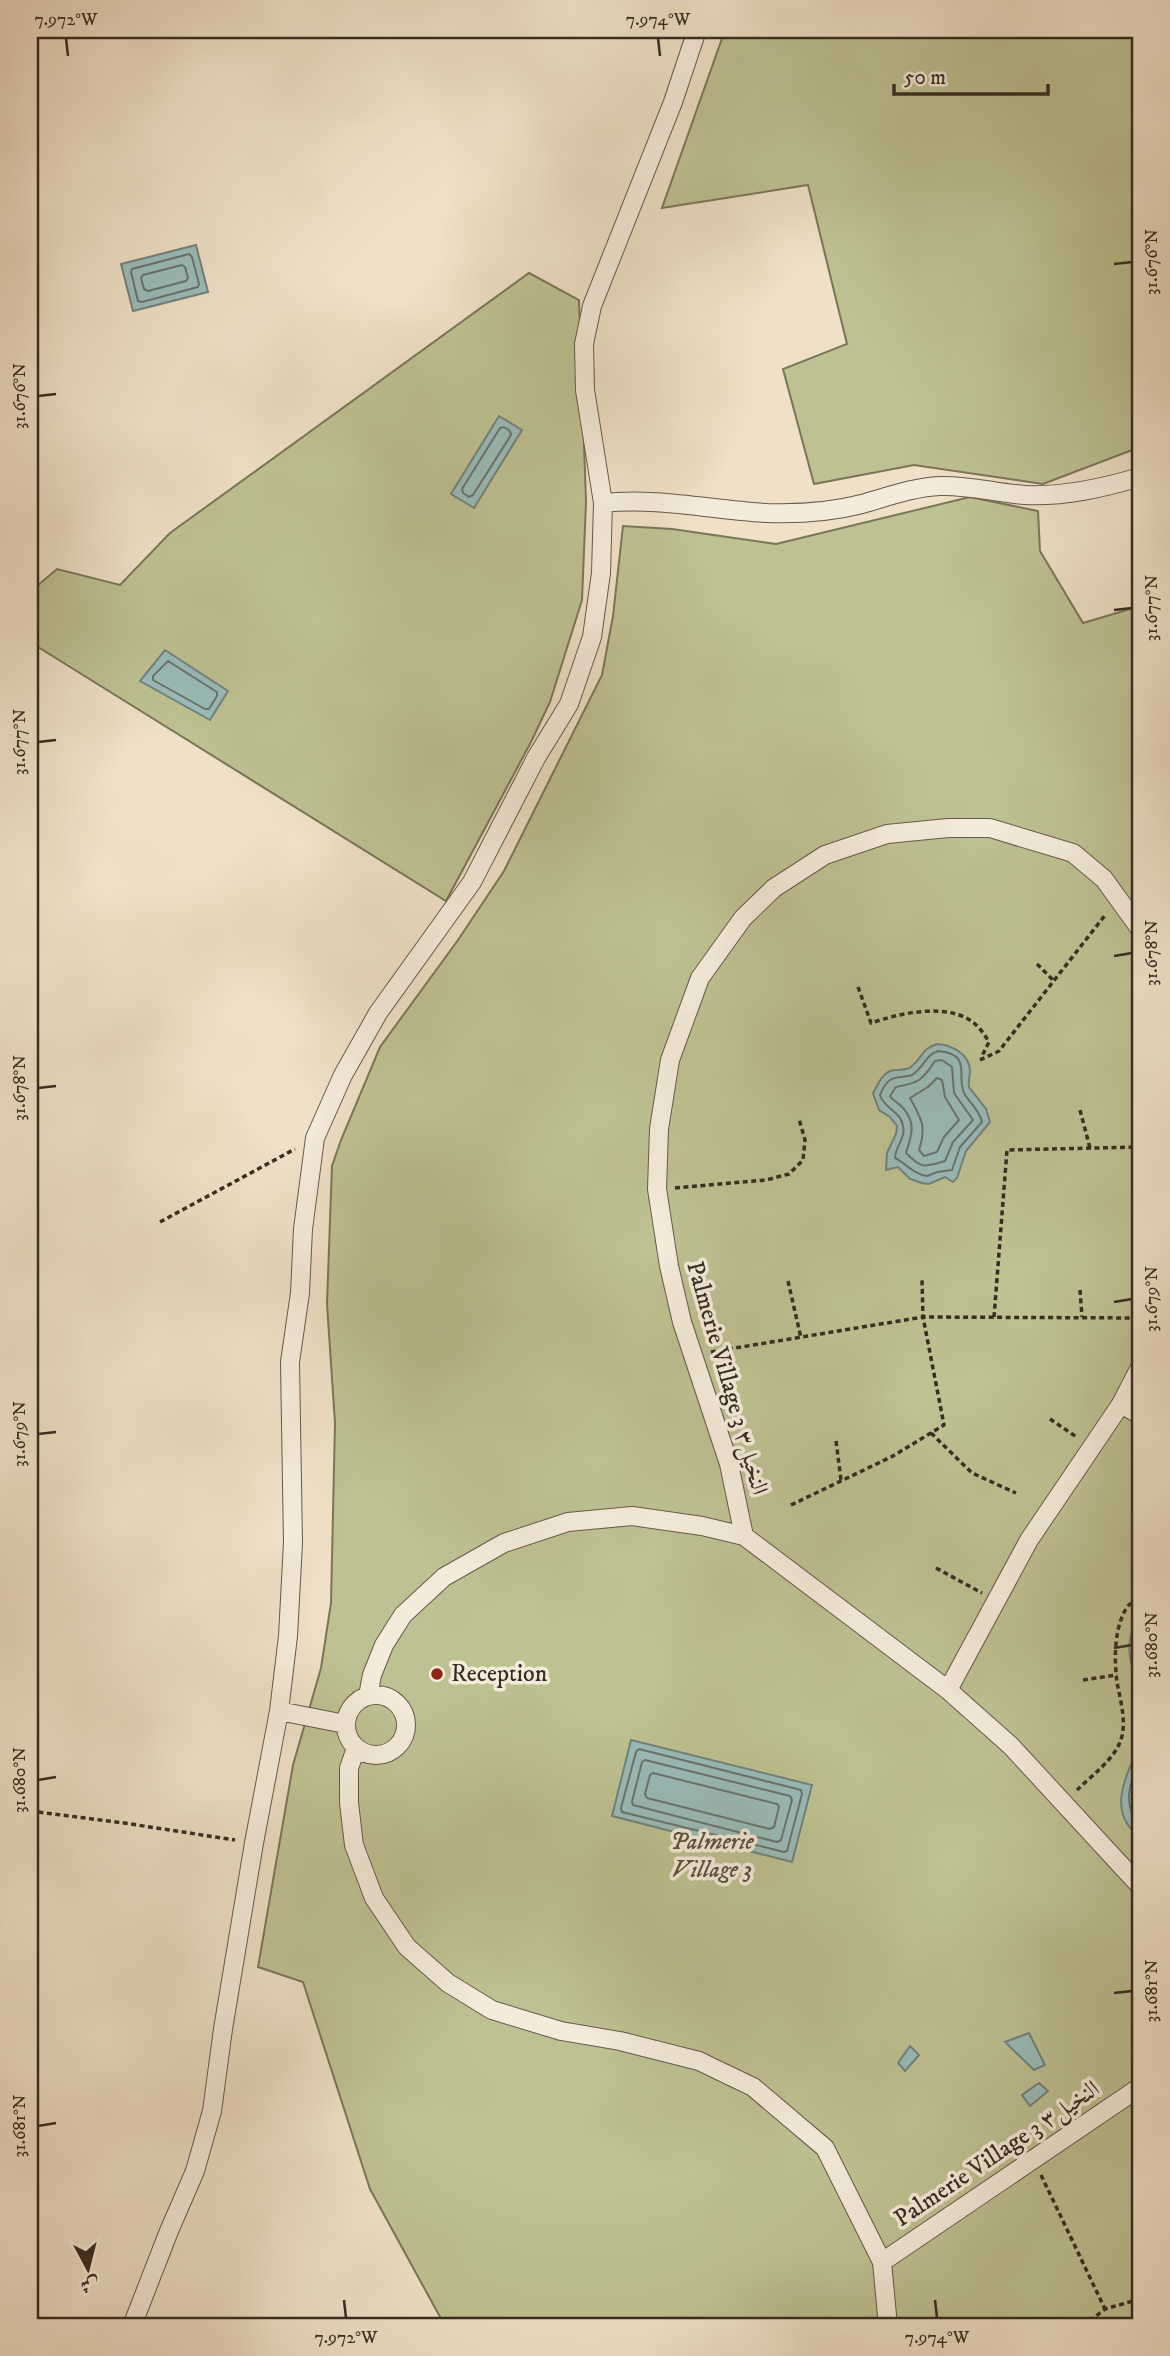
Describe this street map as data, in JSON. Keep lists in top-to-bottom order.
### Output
{
  "streets": {
    "street": ["Palmerie Village 3 النخيل٣"]
  },
  "parks": ["Palmerie Village 3"],
  "places": ["Reception"],
  "scale_bar": "50 m",
  "north": "bottom",
  "coordinates": [
    "7.972°W",
    "7.974°W",
    "31.676°N",
    "31.677°N",
    "31.678°N",
    "31.679°N",
    "31.680°N",
    "31.681°N"
  ]
}
